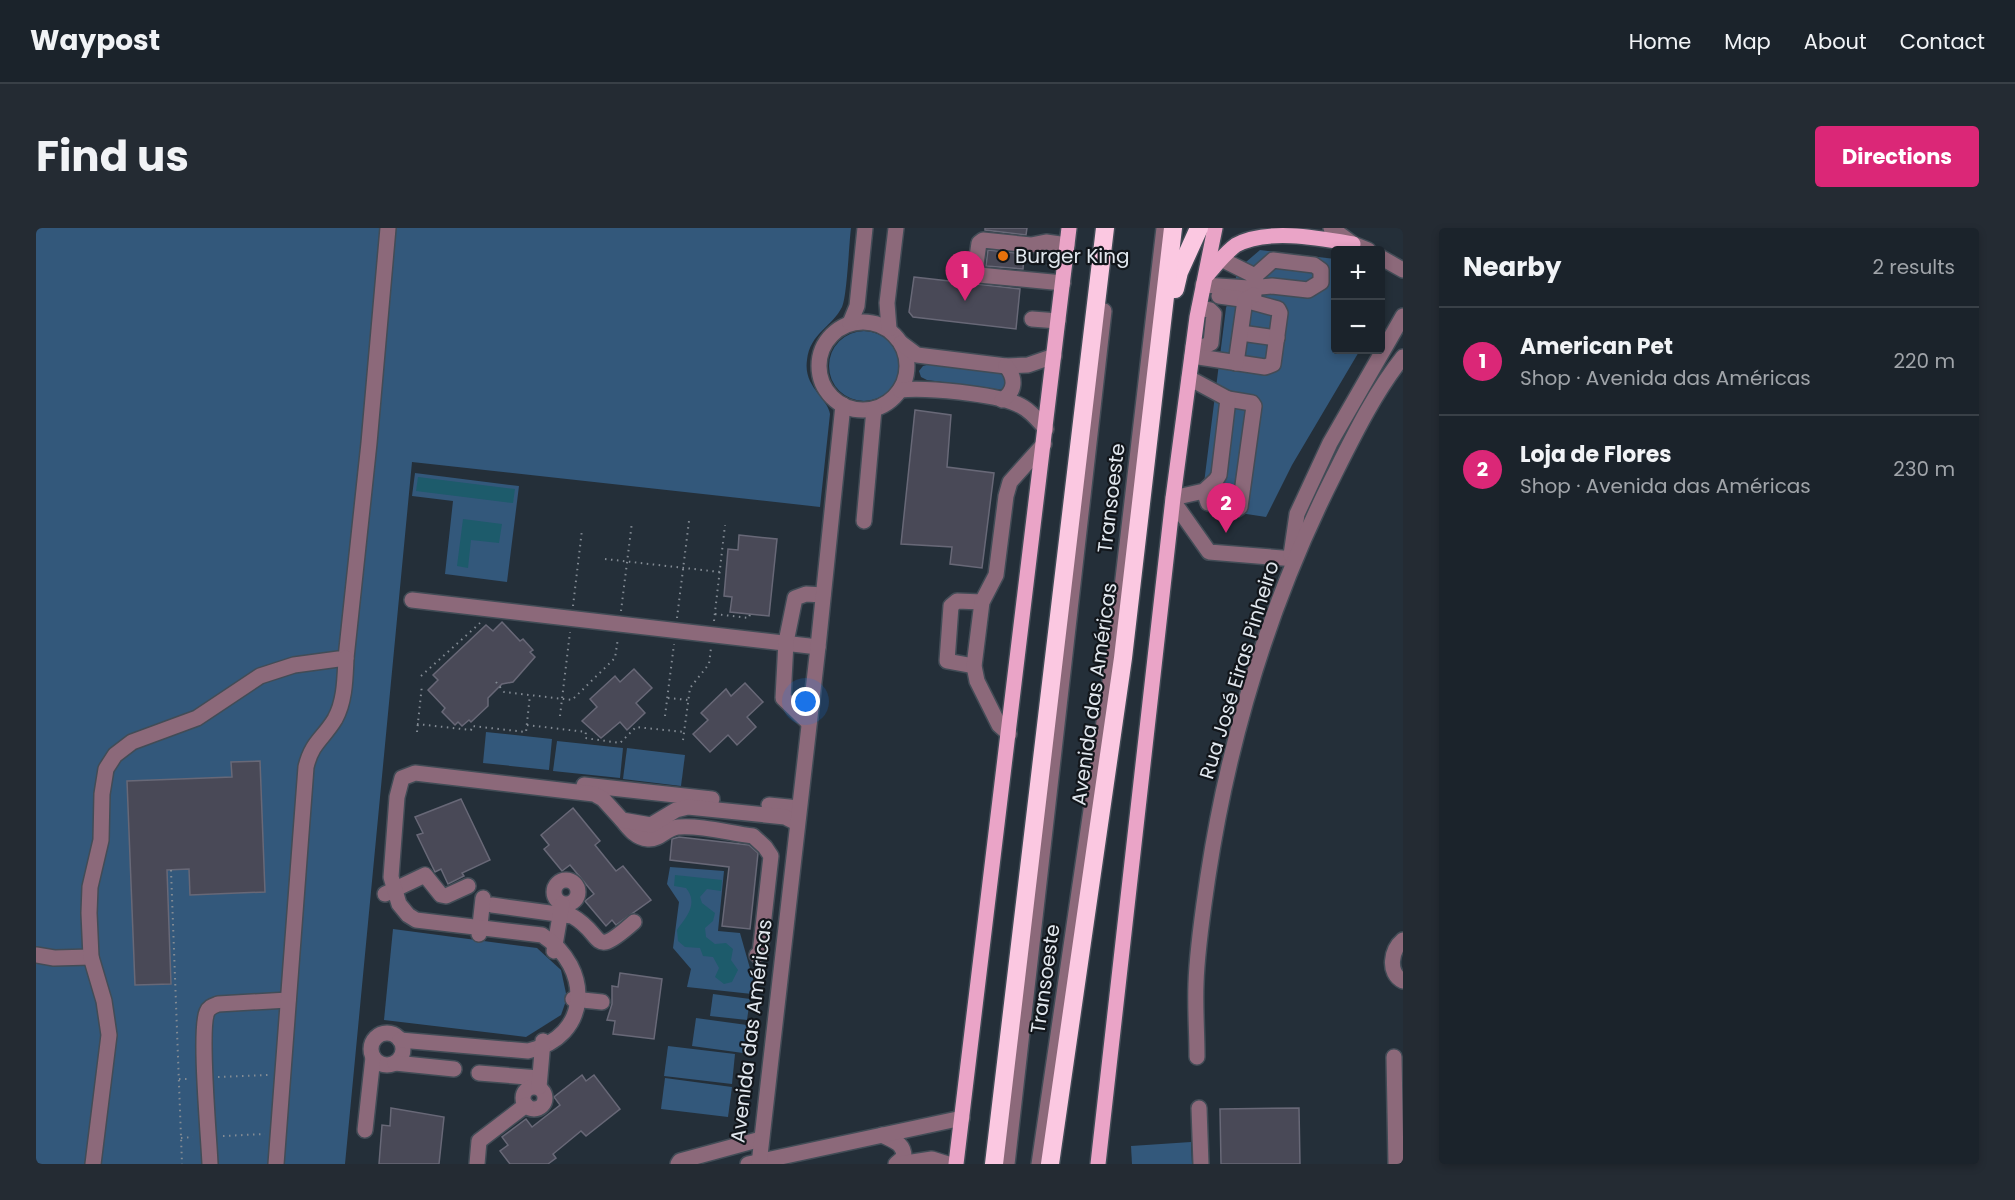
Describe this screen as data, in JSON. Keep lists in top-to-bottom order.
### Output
{
  "streets": {
    "highway": ["Avenida das Américas"],
    "street": ["Transoeste", "Rua José Eiras Pinheiro"]
  },
  "crossings": [
    ["Transoeste", "Avenida das Américas"]
  ],
  "places": ["Burger King"],
  "page": {
    "header": "Waypost",
    "nav": [
      "Home",
      "Map",
      "About",
      "Contact"
    ],
    "title": "Find us",
    "buttons": "Directions",
    "heading": ["Nearby", "2 results"],
    "map_buttons": ["+", "−"],
    "pins": ["1", "2"],
    "list": [
      {
        "mark": "1",
        "name": "American Pet",
        "note": "Shop · Avenida das Américas",
        "value": "220 m"
      },
      {
        "mark": "2",
        "name": "Loja de Flores",
        "note": "Shop · Avenida das Américas",
        "value": "230 m"
      }
    ]
  }
}
